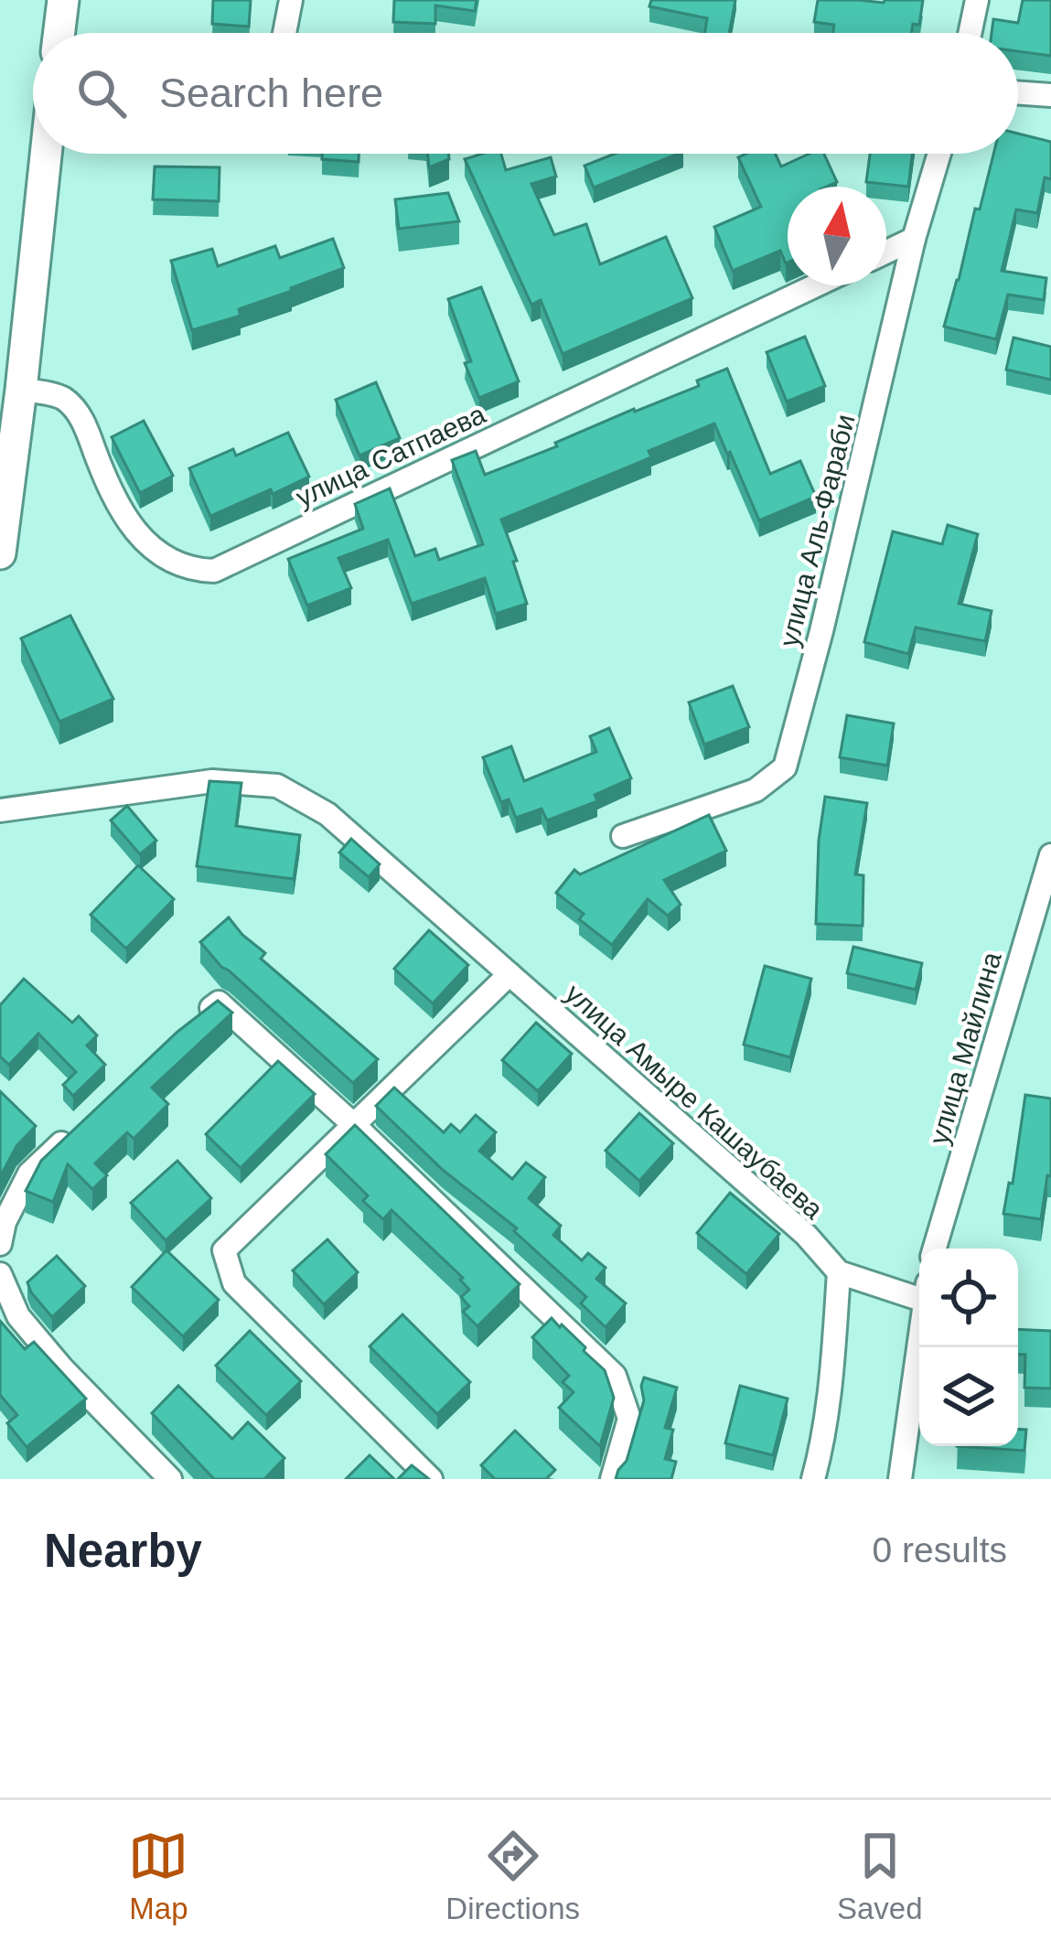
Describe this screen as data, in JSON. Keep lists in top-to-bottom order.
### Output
{
  "streets": {
    "street": [
      "улица Сатпаева",
      "улица Аль-Фараби",
      "улица Майлина",
      "улица Амыре Кашаубаева"
    ]
  },
  "north": "top",
  "page": {
    "search": "Search here",
    "heading": ["Nearby", "0 results"],
    "nav": ["Map", "Directions", "Saved"]
  }
}
